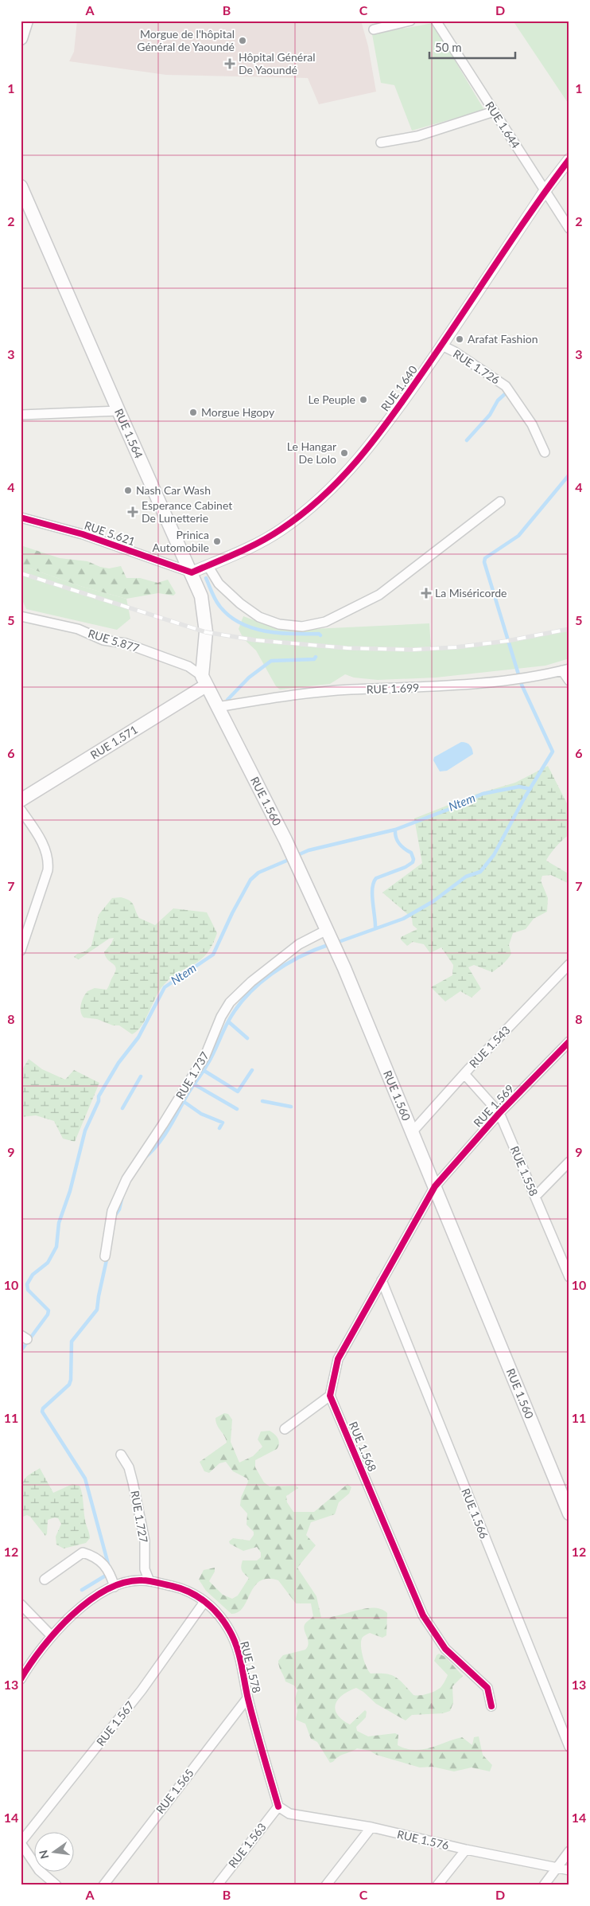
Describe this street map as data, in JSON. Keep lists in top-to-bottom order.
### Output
{
  "streets": {
    "main road": ["RUE 1.564", "RUE 1.571", "RUE 1.560"],
    "street": [
      "RUE 1.644",
      "RUE 1.726",
      "RUE 1.640",
      "RUE 5.621",
      "RUE 5.877",
      "RUE 1.699",
      "RUE 1.543",
      "RUE 1.737",
      "RUE 1.569",
      "RUE 1.558",
      "RUE 1.568",
      "RUE 1.566",
      "RUE 1.727",
      "RUE 1.578",
      "RUE 1.567",
      "RUE 1.565",
      "RUE 1.576",
      "RUE 1.563"
    ]
  },
  "crossings": [
    ["RUE 1.644", "RUE 1.640"],
    ["RUE 1.726", "RUE 1.640"],
    ["RUE 1.640", "RUE 1.564"],
    ["RUE 1.640", "RUE 5.621"],
    ["RUE 1.564", "RUE 5.621"],
    ["RUE 1.564", "RUE 5.877"],
    ["RUE 1.564", "RUE 1.571"],
    ["RUE 1.564", "RUE 1.560"],
    ["RUE 5.877", "RUE 1.571"],
    ["RUE 5.877", "RUE 1.560"],
    ["RUE 1.699", "RUE 1.560"],
    ["RUE 1.571", "RUE 1.560"],
    ["RUE 1.560", "RUE 1.543"],
    ["RUE 1.560", "RUE 1.737"],
    ["RUE 1.560", "RUE 1.569"],
    ["RUE 1.543", "RUE 1.558"],
    ["RUE 1.569", "RUE 1.558"],
    ["RUE 1.727", "RUE 1.578"],
    ["RUE 1.578", "RUE 1.567"],
    ["RUE 1.578", "RUE 1.565"],
    ["RUE 1.578", "RUE 1.576"],
    ["RUE 1.578", "RUE 1.563"],
    ["RUE 1.576", "RUE 1.563"]
  ],
  "water": ["Ntem"],
  "places": {
    "other": [
      "Morgue de l'hôpital Général de Yaoundé",
      "Arafat Fashion",
      "Le Peuple",
      "Morgue Hgopy",
      "Le Hangar De Lolo",
      "Nash Car Wash",
      "Prinica Automobile"
    ],
    "health": ["Hôpital Général De Yaoundé", "Esperance Cabinet De Lunetterie", "La Miséricorde"]
  },
  "scale_bar": "50 m",
  "north": "left",
  "grid": {
    "columns": [
      "A",
      "B",
      "C",
      "D"
    ],
    "rows": [
      "1",
      "2",
      "3",
      "4",
      "5",
      "6",
      "7",
      "8",
      "9",
      "10",
      "11",
      "12",
      "13",
      "14"
    ]
  }
}
